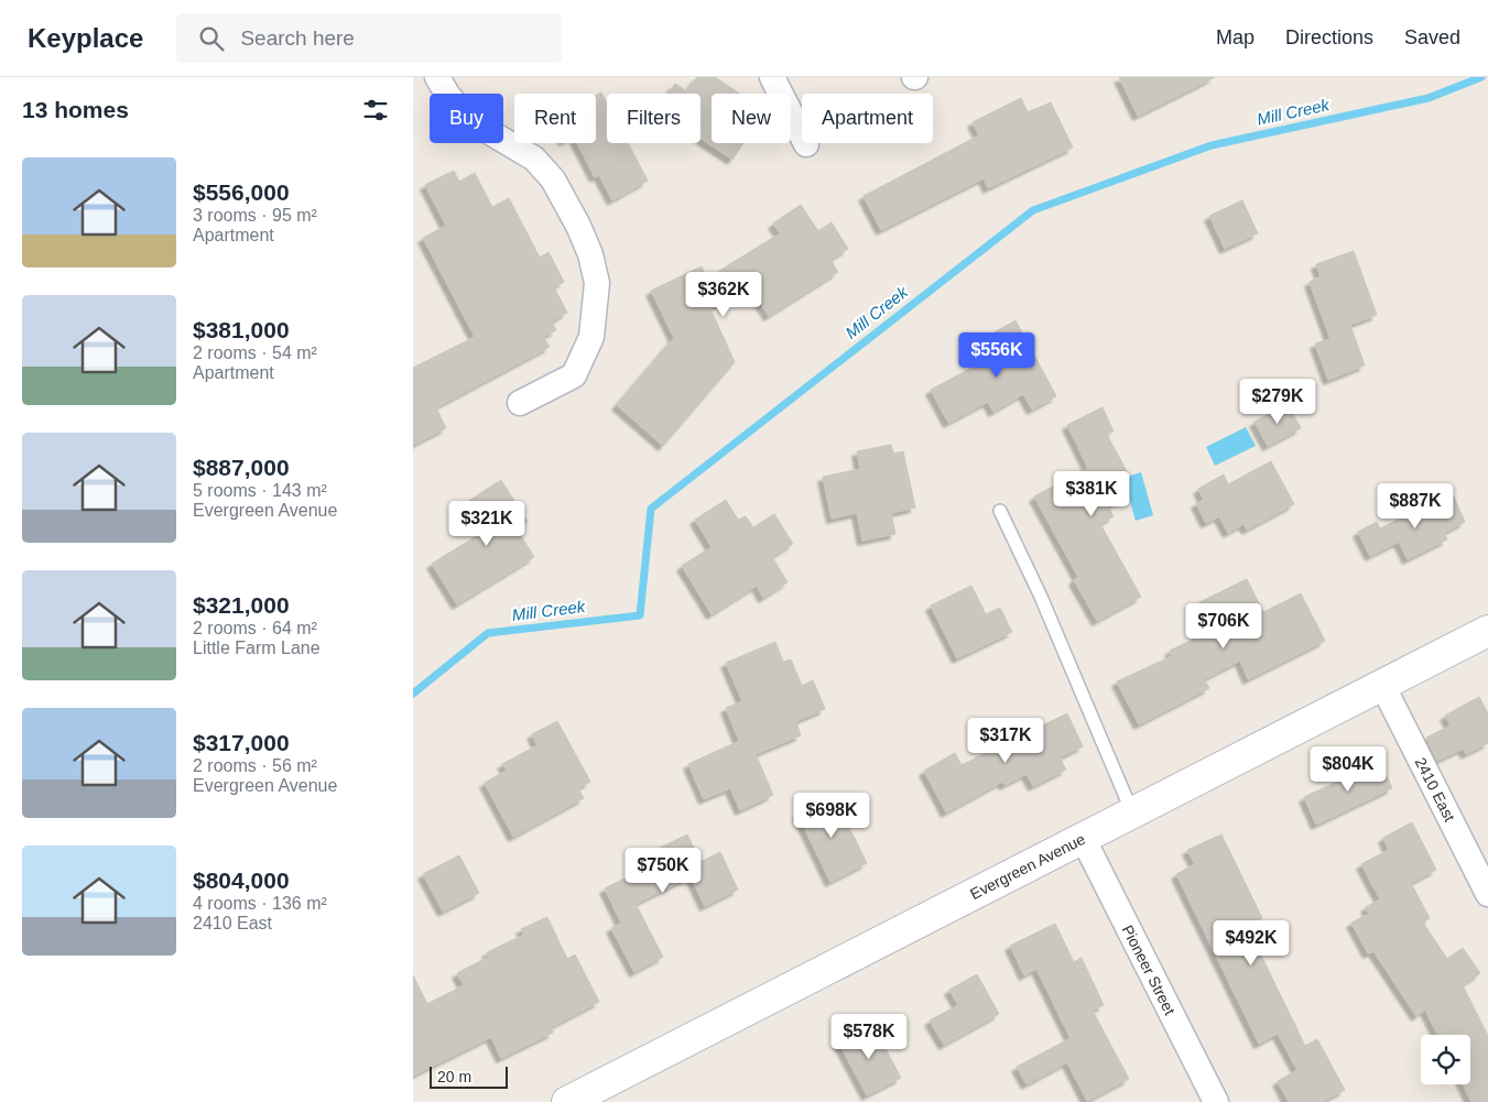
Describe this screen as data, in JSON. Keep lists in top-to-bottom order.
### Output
{
  "streets": {
    "street": ["2410 East", "Evergreen Avenue", "Pioneer Street"]
  },
  "crossings": [
    ["2410 East", "Evergreen Avenue"],
    ["Evergreen Avenue", "Pioneer Street"]
  ],
  "water": ["Mill Creek"],
  "scale_bar": "20 m",
  "page": {
    "header": "Keyplace",
    "search": "Search here",
    "nav": ["Map", "Directions", "Saved"],
    "heading": "13 homes",
    "chip": [
      "Buy",
      "Rent",
      "Filters",
      "New",
      "Apartment"
    ],
    "list": [
      {
        "name": "$556,000",
        "note": "3 rooms · 95 m² · Apartment"
      },
      {
        "name": "$381,000",
        "note": "2 rooms · 54 m² · Apartment"
      },
      {
        "name": "$887,000",
        "note": "5 rooms · 143 m² · Evergreen Avenue"
      },
      {
        "name": "$321,000",
        "note": "2 rooms · 64 m² · Little Farm Lane"
      },
      {
        "name": "$317,000",
        "note": "2 rooms · 56 m² · Evergreen Avenue"
      },
      {
        "name": "$804,000",
        "note": "4 rooms · 136 m² · 2410 East"
      }
    ],
    "price": [
      "$362K",
      "$556K",
      "$279K",
      "$381K",
      "$887K",
      "$321K",
      "$706K",
      "$317K",
      "$804K",
      "$698K",
      "$750K",
      "$492K",
      "$578K"
    ],
    "scale": "20 m"
  }
}
